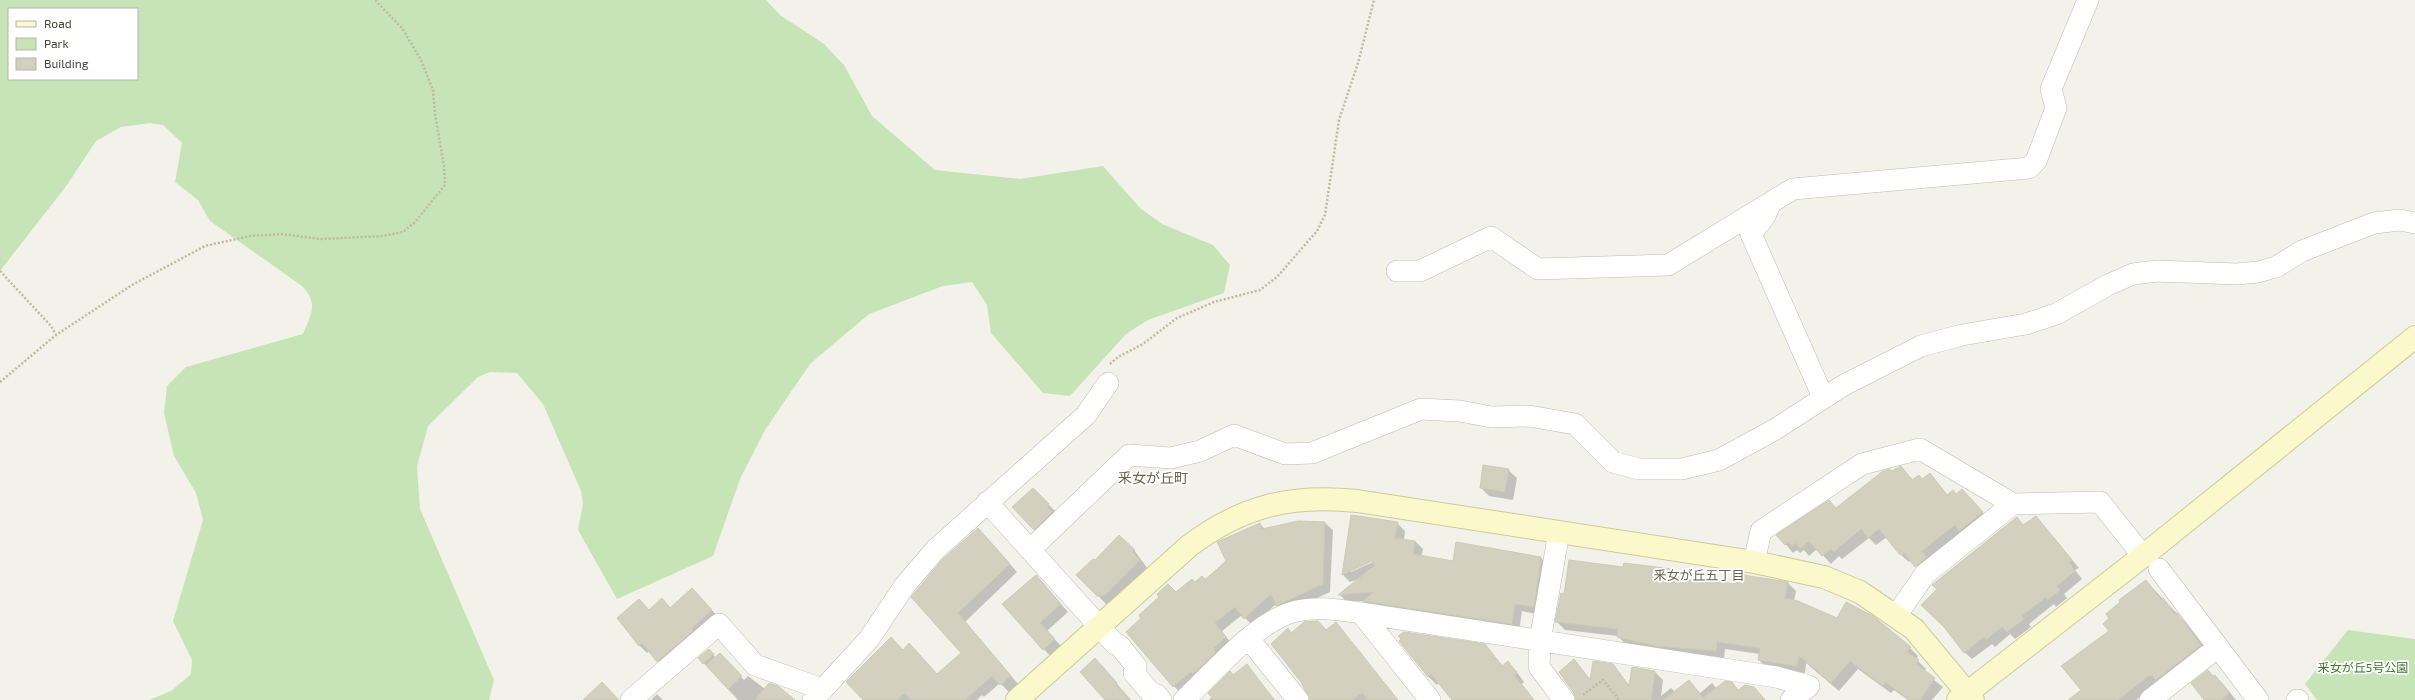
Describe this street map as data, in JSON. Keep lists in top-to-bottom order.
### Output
{
  "districts": ["釆女が丘町", "釆女が丘五丁目"],
  "parks": ["釆女が丘5号公園"],
  "legend": ["Road", "Park", "Building"]
}
